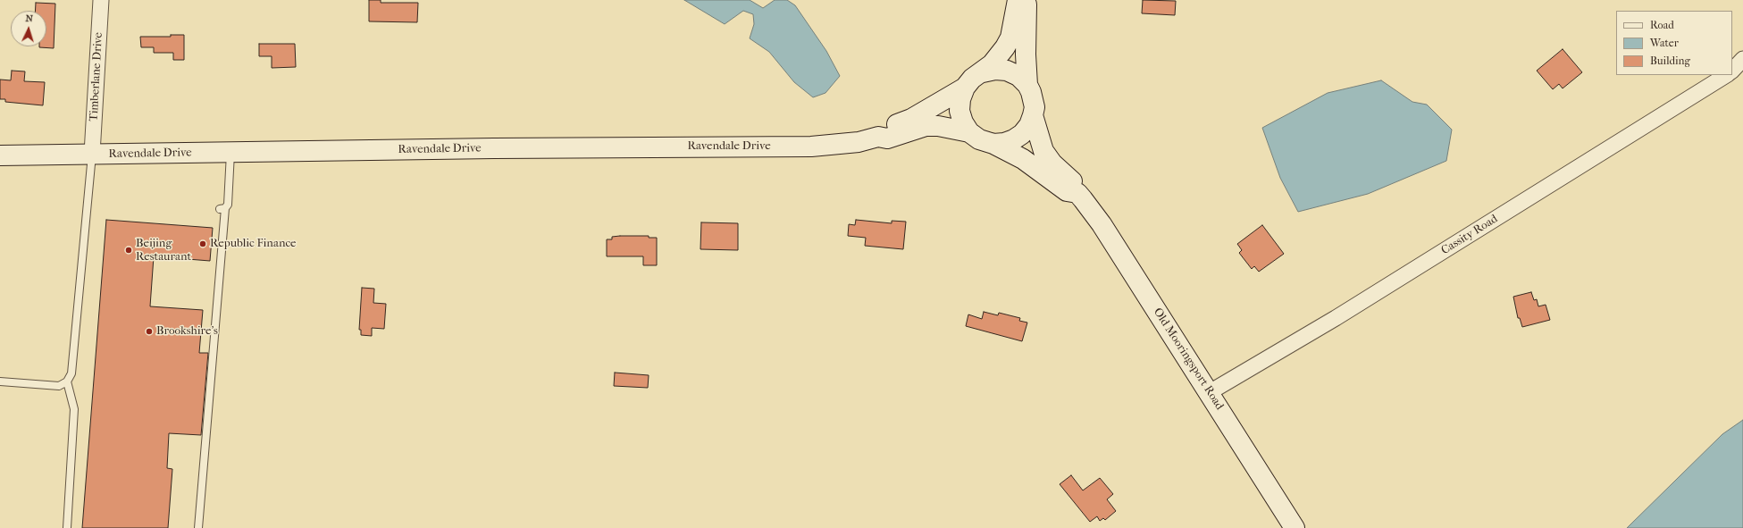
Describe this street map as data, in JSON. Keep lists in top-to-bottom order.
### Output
{
  "streets": {
    "main road": ["Ravendale Drive", "Old Mooringsport Road"],
    "street": ["Timberlane Drive", "Cassity Road"]
  },
  "crossings": [
    ["Timberlane Drive", "Ravendale Drive"],
    ["Ravendale Drive", "Old Mooringsport Road"],
    ["Cassity Road", "Old Mooringsport Road"]
  ],
  "places": ["Republic Finance", "Beijing Restaurant", "Brookshire's"],
  "legend": ["Road", "Water", "Building"],
  "north": "top"
}
